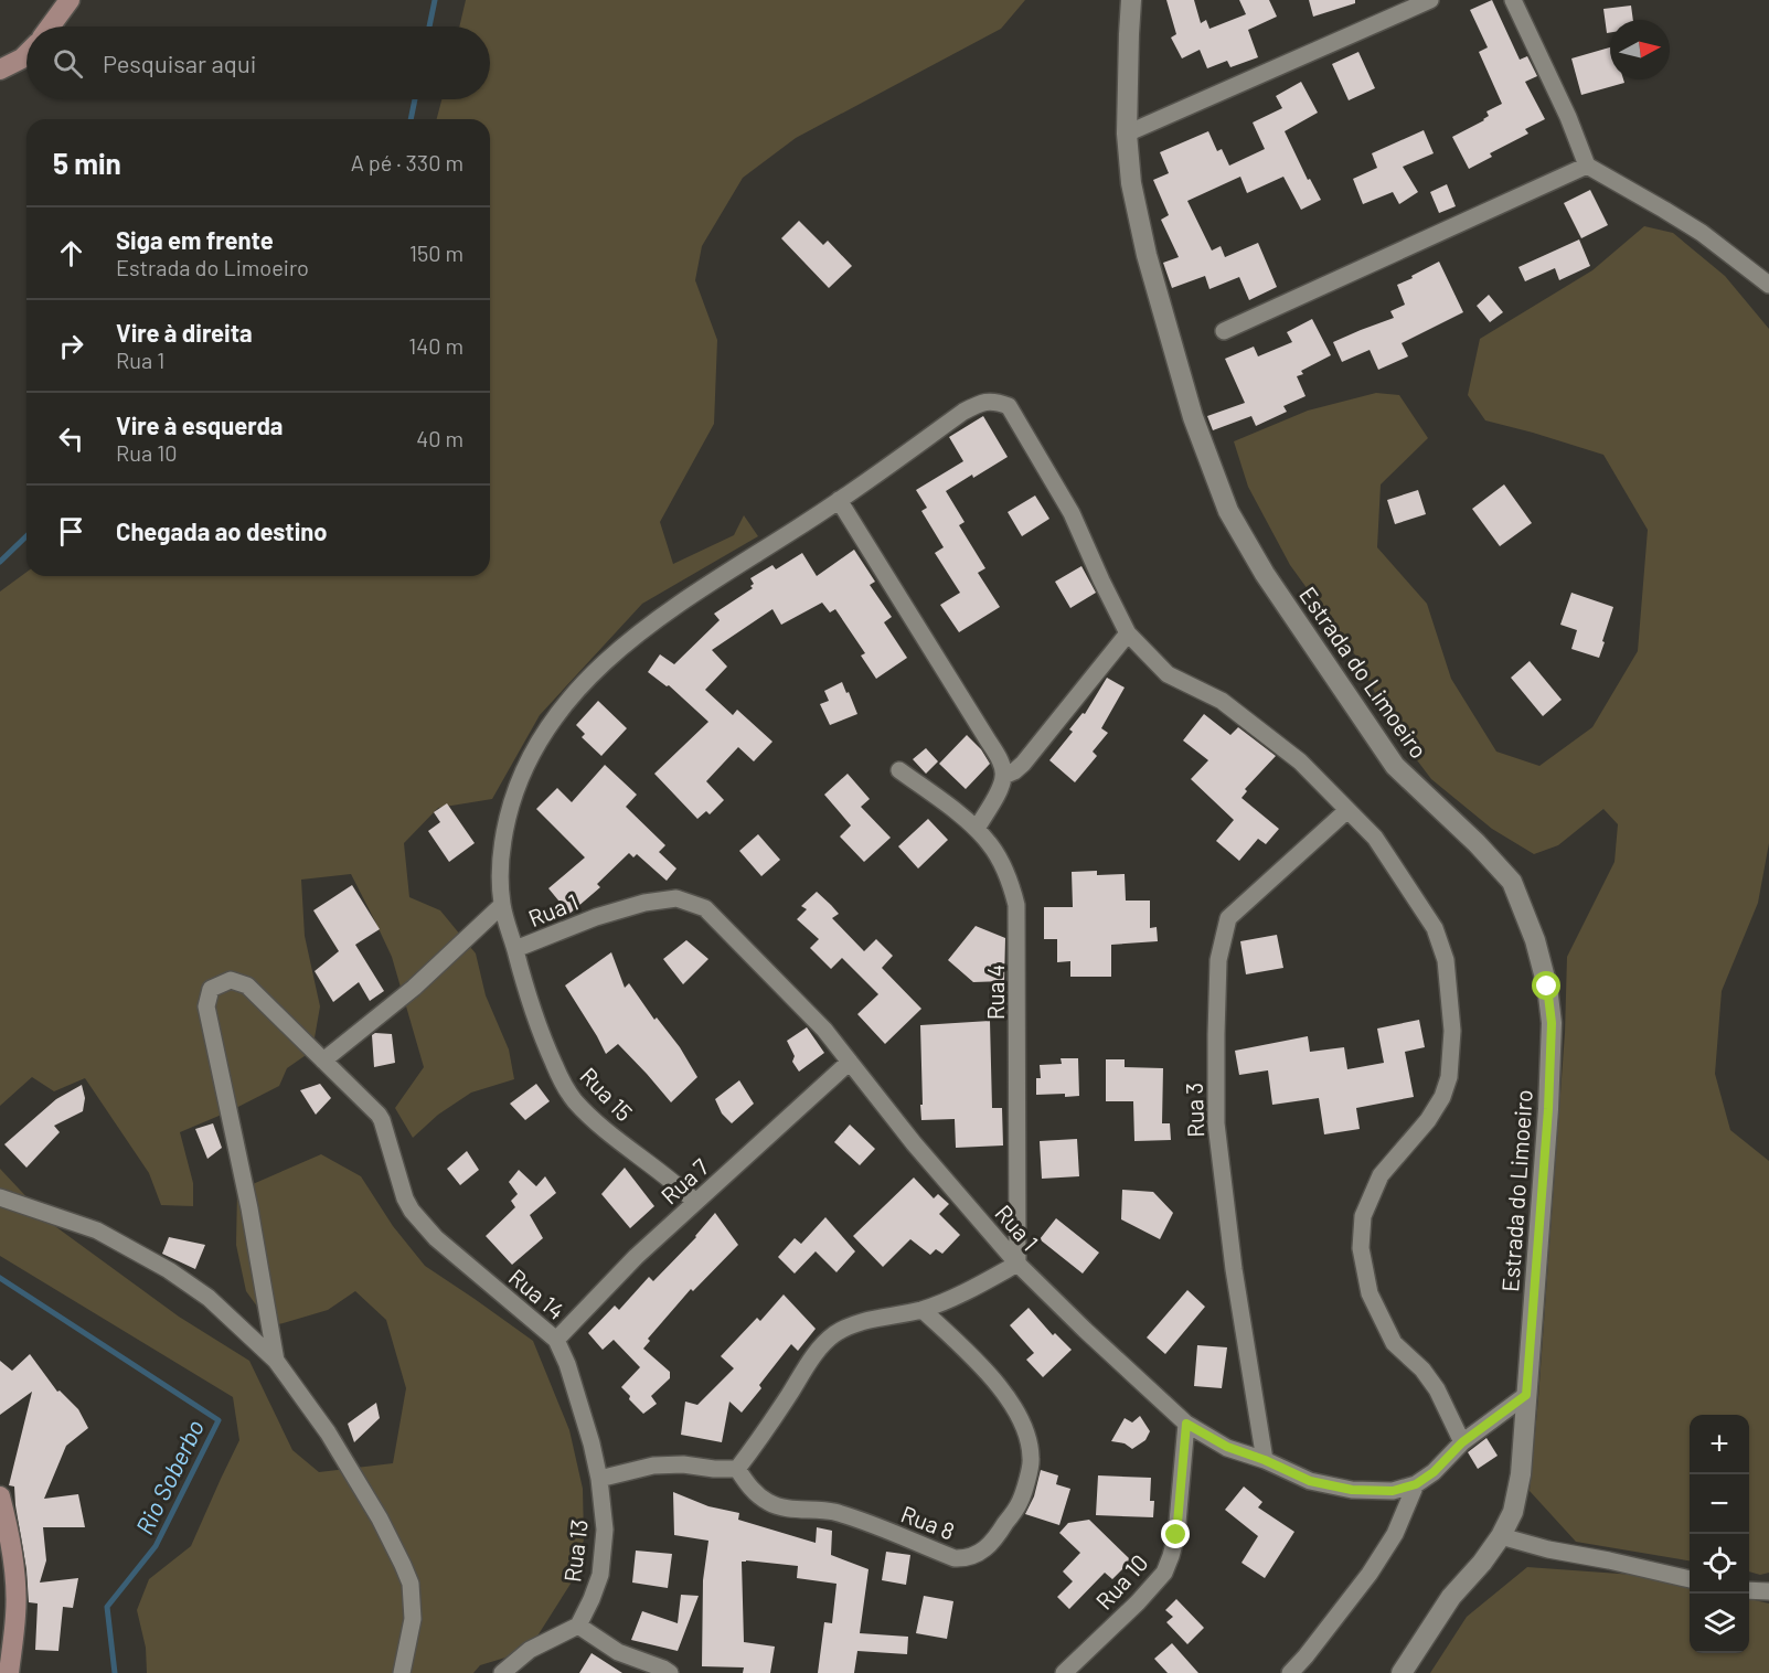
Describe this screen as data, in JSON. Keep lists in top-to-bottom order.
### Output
{
  "streets": {
    "street": [
      "Estrada do Limoeiro",
      "Rua 1",
      "Rua 4",
      "Rua 15",
      "Rua 3",
      "Rua 7",
      "Rua 14",
      "Rua 8",
      "Rua 13",
      "Rua 10"
    ]
  },
  "crossings": [
    ["Estrada do Limoeiro", "Rua 1"],
    ["Rua 1", "Rua 4"],
    ["Rua 1", "Rua 15"],
    ["Rua 1", "Rua 3"],
    ["Rua 1", "Rua 7"],
    ["Rua 1", "Rua 10"],
    ["Rua 15", "Rua 3"],
    ["Rua 15", "Rua 7"],
    ["Rua 7", "Rua 14"],
    ["Rua 14", "Rua 13"]
  ],
  "water": ["Rio Soberbo"],
  "north": "right",
  "page": {
    "search": "Pesquisar aqui",
    "heading": ["5 min", "A pé · 330 m"],
    "list": [
      ["Siga em frente", "Estrada do Limoeiro", "150 m"],
      ["Vire à direita", "Rua 1", "140 m"],
      ["Vire à esquerda", "Rua 10", "40 m"],
      "Chegada ao destino"
    ],
    "map_buttons": ["+", "−"]
  }
}
